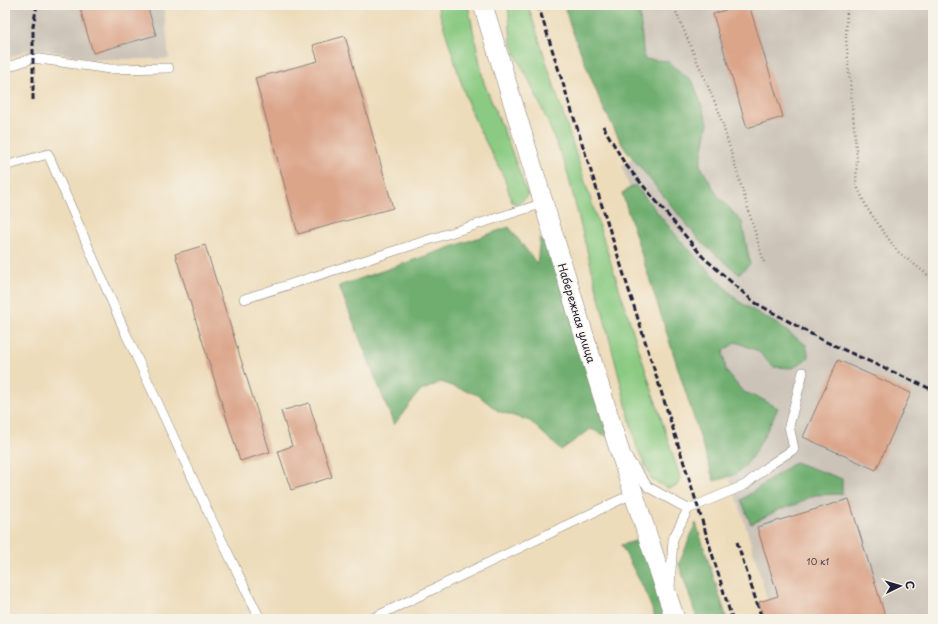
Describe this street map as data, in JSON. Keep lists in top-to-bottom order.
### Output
{
  "streets": {
    "street": ["Набережная улица"]
  },
  "house_numbers": ["10 к1"],
  "north": "right"
}
